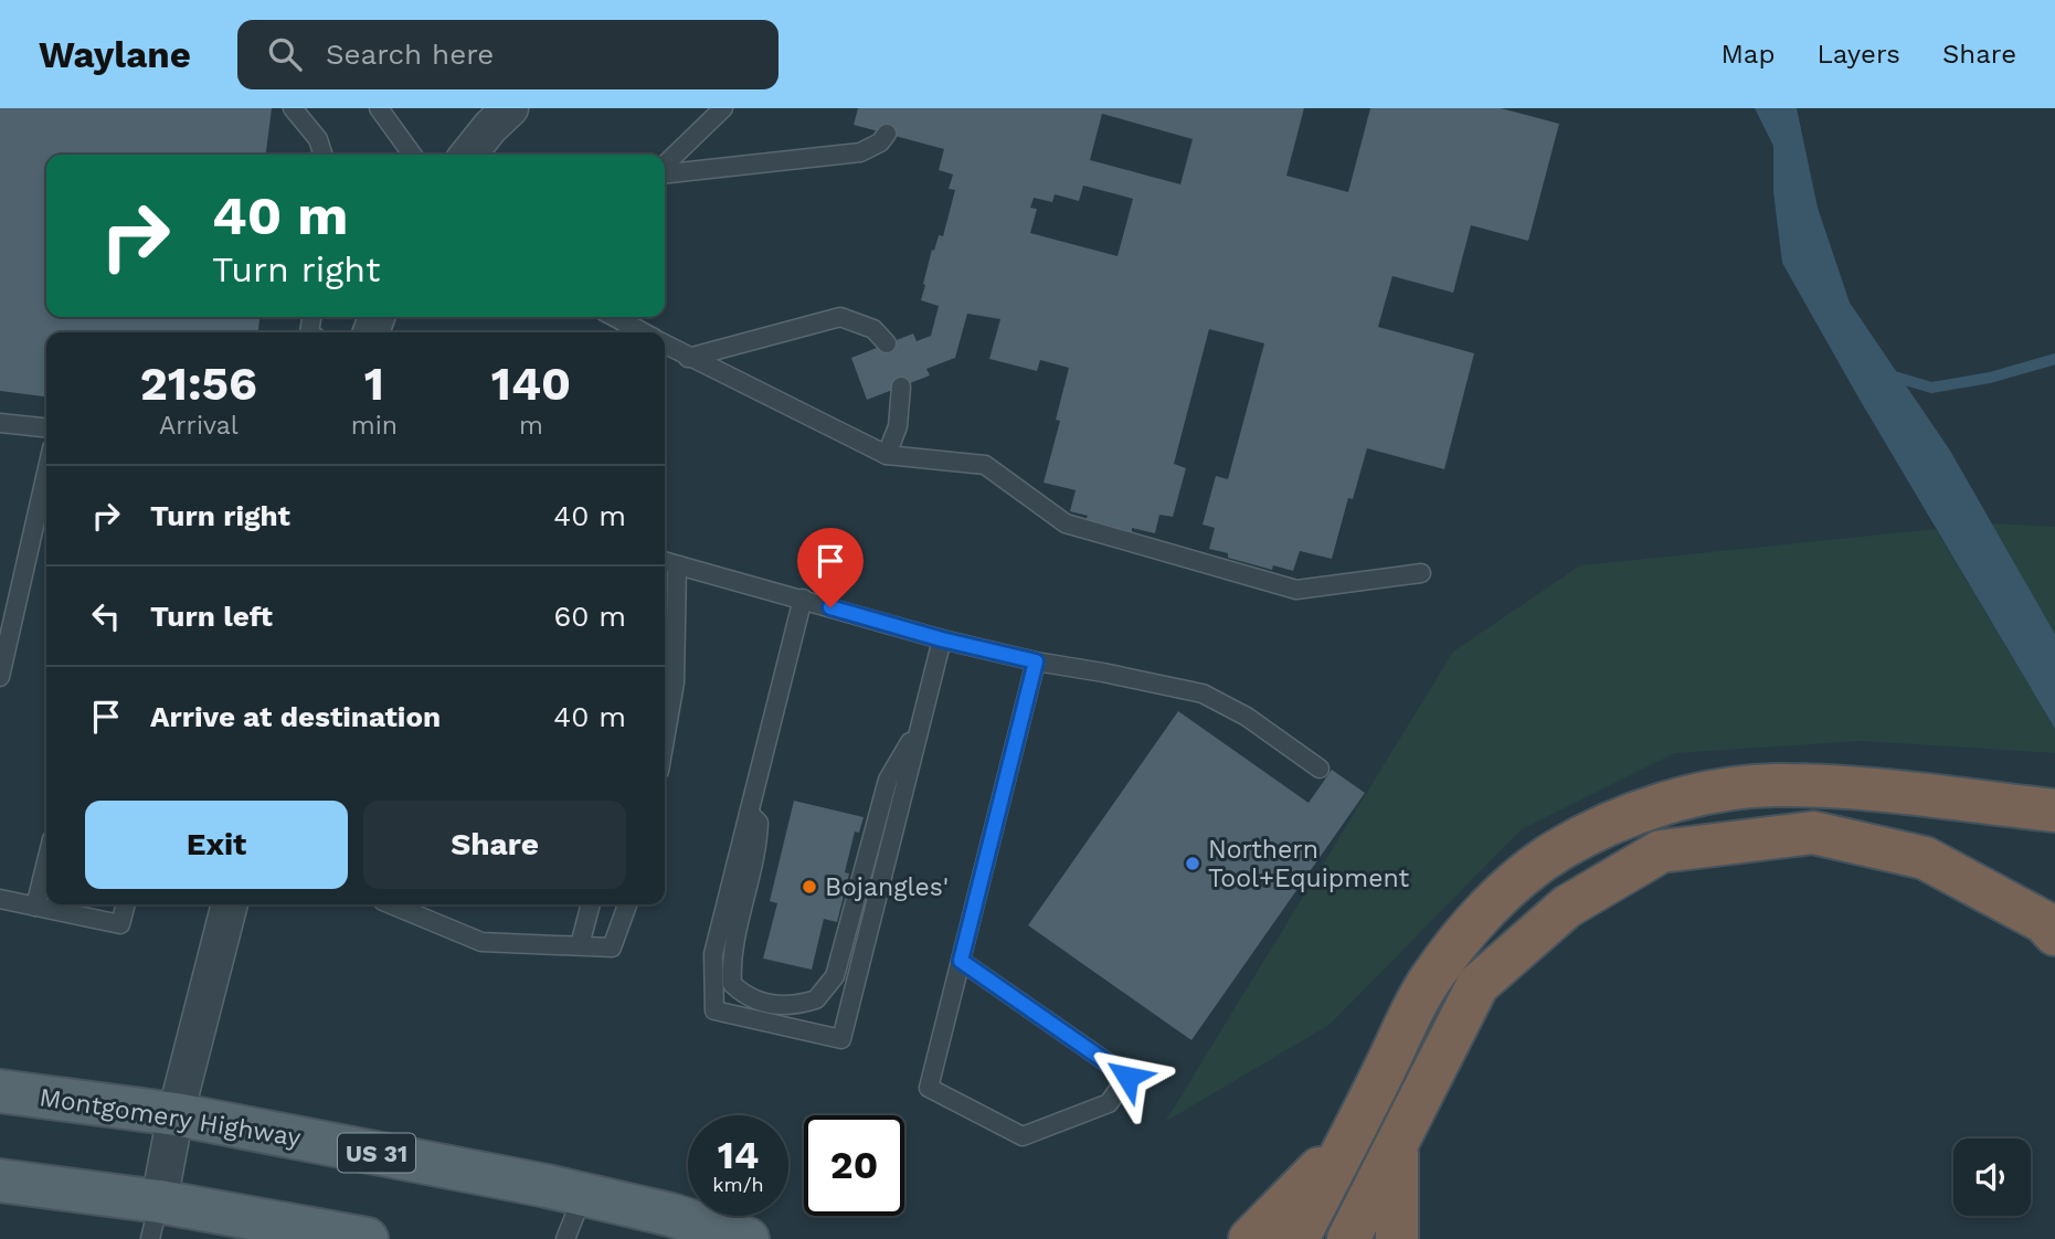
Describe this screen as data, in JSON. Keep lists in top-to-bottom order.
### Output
{
  "streets": {
    "main road": ["Montgomery Highway", "US 31"]
  },
  "places": ["Northern Tool+Equipment", "Bojangles'"],
  "page": {
    "header": "Waylane",
    "search": "Search here",
    "nav": ["Map", "Layers", "Share"],
    "turn": ["40 m", "Turn right"],
    "eta": [
      "21:56",
      "Arrival",
      "1",
      "min",
      "140",
      "m"
    ],
    "list": [
      {
        "name": "Turn right",
        "value": "40 m"
      },
      {
        "name": "Turn left",
        "value": "60 m"
      },
      {
        "name": "Arrive at destination",
        "value": "40 m"
      }
    ],
    "buttons": ["Exit", "Share"],
    "speed": "14 km/h",
    "limit": "20"
  }
}
